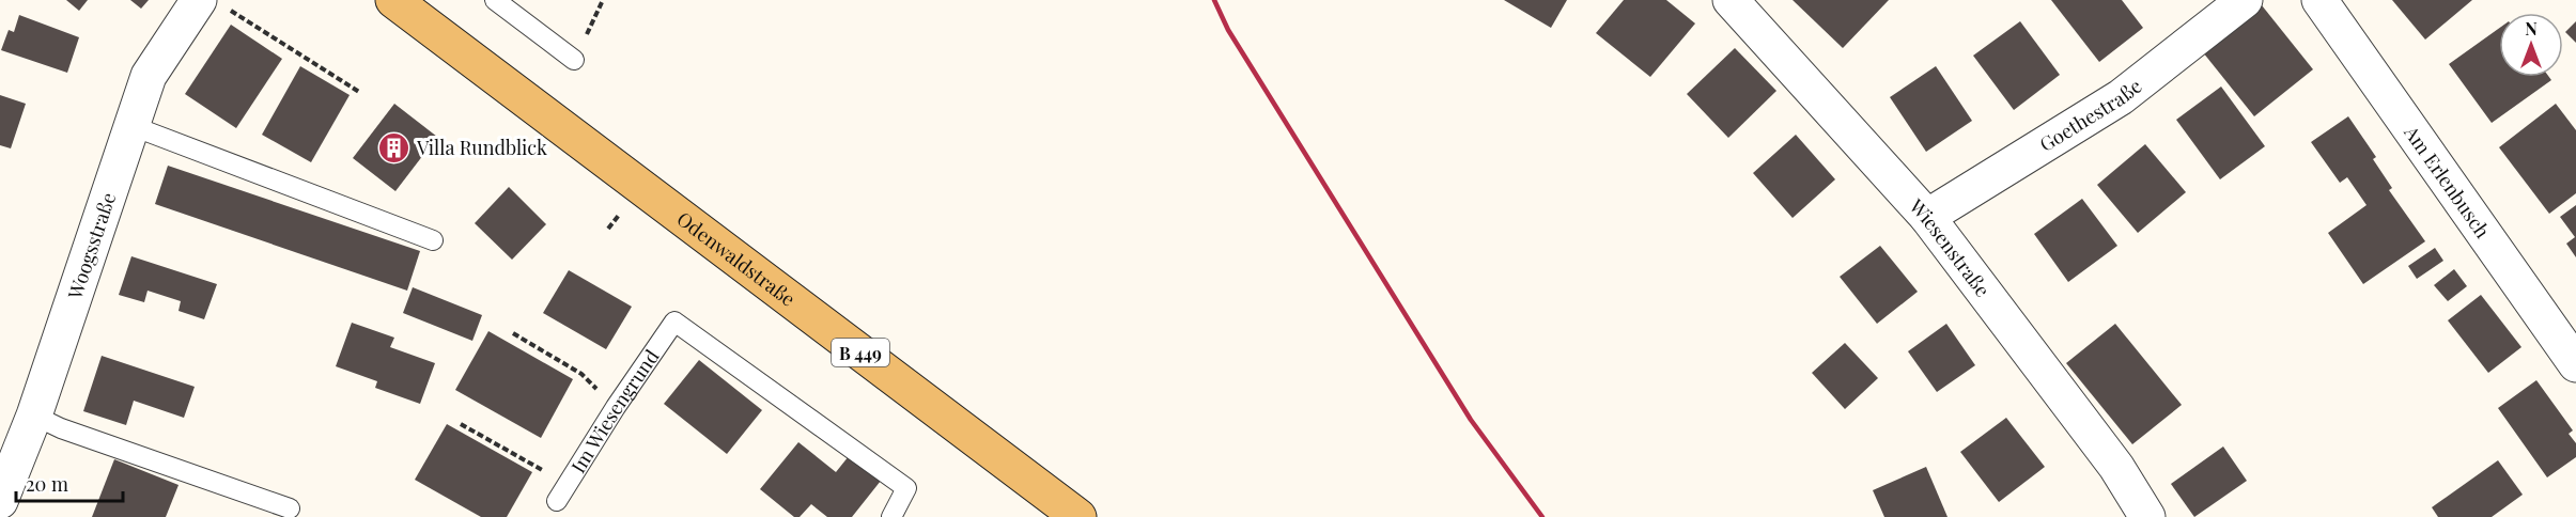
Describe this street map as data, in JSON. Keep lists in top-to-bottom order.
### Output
{
  "streets": {
    "main road": ["Odenwaldstraße", "B 449"],
    "street": [
      "Goethestraße",
      "Am Erlenbusch",
      "Woogsstraße",
      "Wiesenstraße"
    ],
    "lane": ["Im Wiesengrund"]
  },
  "crossings": [
    ["Goethestraße", "Wiesenstraße"]
  ],
  "places": {
    "building": ["Villa Rundblick"]
  },
  "scale_bar": "20 m",
  "north": "top"
}
